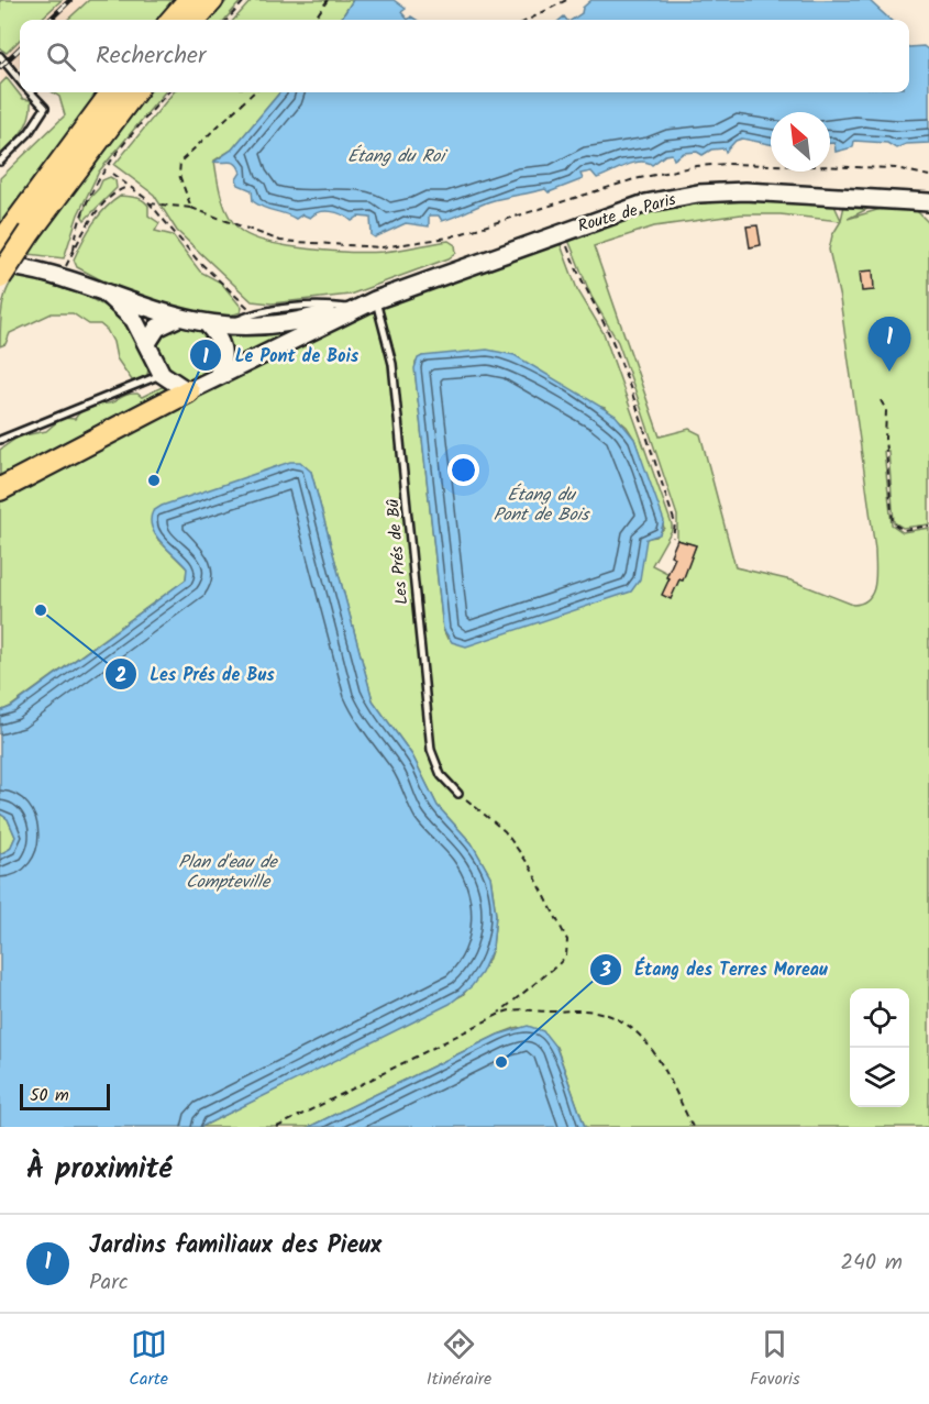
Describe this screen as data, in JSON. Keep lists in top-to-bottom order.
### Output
{
  "streets": {
    "street": ["Route de Paris"],
    "lane": ["Les Prés de Bû"]
  },
  "crossings": [
    ["Route de Paris", "Les Prés de Bû"]
  ],
  "water": ["Étang du Roi", "Étang du Pont de Bois", "Plan d'eau de Compteville"],
  "places": ["Le Pont de Bois", "Les Prés de Bus", "Étang des Terres Moreau"],
  "scale_bar": "50 m",
  "north": "top left",
  "page": {
    "search": "Rechercher",
    "pins": "1",
    "scale": "50 m",
    "heading": "À proximité",
    "list": [
      {
        "mark": "1",
        "name": "Jardins familiaux des Pieux",
        "note": "Parc",
        "value": "240 m"
      }
    ],
    "nav": ["Carte", "Itinéraire", "Favoris"]
  }
}
